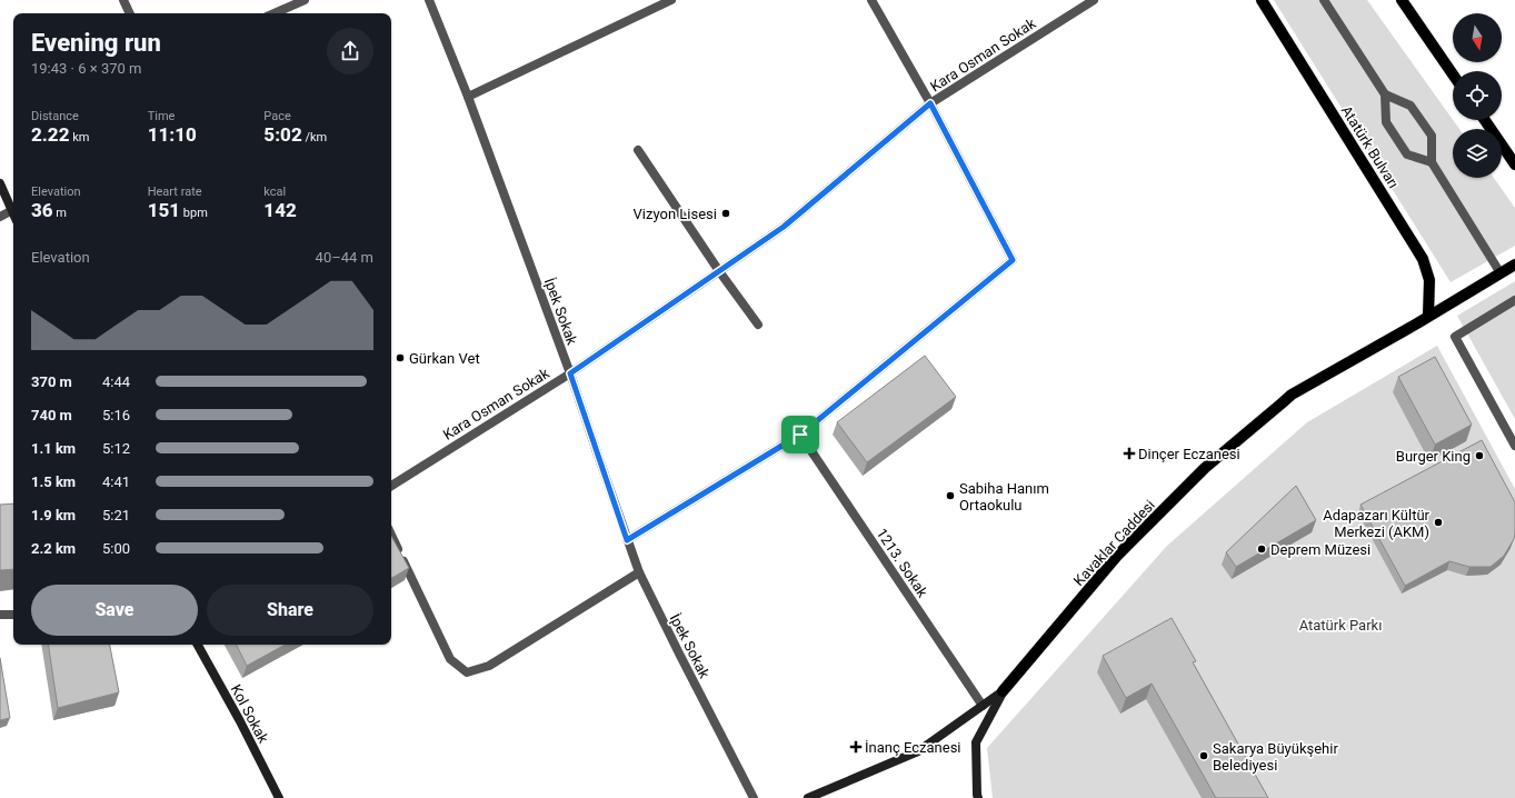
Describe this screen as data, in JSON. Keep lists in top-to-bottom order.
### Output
{
  "streets": {
    "main road": ["Atatürk Bulvarı", "Kavaklar Caddesi", "Kol Sokak"],
    "street": ["Kara Osman Sokak", "İpek Sokak", "1213. Sokak"]
  },
  "crossings": [
    ["Kara Osman Sokak", "İpek Sokak"],
    ["Atatürk Bulvarı", "Kavaklar Caddesi"],
    ["Kavaklar Caddesi", "1213. Sokak"]
  ],
  "parks": ["Atatürk Parkı"],
  "places": {
    "other": [
      "Vizyon Lisesi",
      "Gürkan Vet",
      "Burger King",
      "Sabiha Hanım Ortaokulu",
      "Adapazarı Kültür Merkezi (AKM)",
      "Deprem Müzesi",
      "Sakarya Büyükşehir Belediyesi"
    ],
    "health": ["Dinçer Eczanesi", "İnanç Eczanesi"]
  },
  "north": "bottom",
  "page": {
    "heading": ["Evening run", "19:43 · 6 × 370 m"],
    "stats": [
      ["Distance", "2.22 km"],
      ["Time", "11:10"],
      ["Pace", "5:02 /km"],
      ["Elevation", "36 m"],
      ["Heart rate", "151 bpm"],
      ["kcal", "142"]
    ],
    "chart": ["Elevation", "40–44 m"],
    "list": [
      {
        "name": "370 m",
        "note": "4:44"
      },
      {
        "name": "740 m",
        "note": "5:16"
      },
      {
        "name": "1.1 km",
        "note": "5:12"
      },
      {
        "name": "1.5 km",
        "note": "4:41"
      },
      {
        "name": "1.9 km",
        "note": "5:21"
      },
      {
        "name": "2.2 km",
        "note": "5:00"
      }
    ],
    "buttons": ["Save", "Share"]
  }
}
